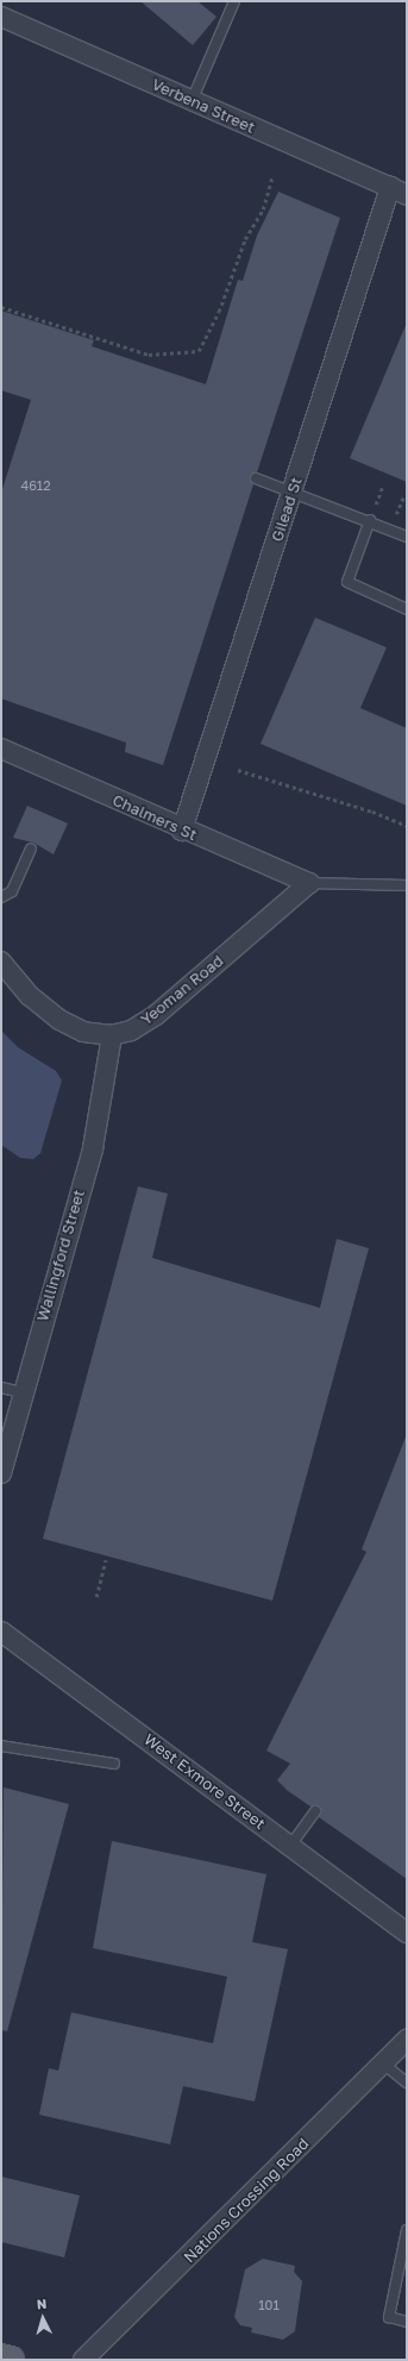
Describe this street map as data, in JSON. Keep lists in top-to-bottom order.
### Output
{
  "streets": {
    "street": [
      "Verbena Street",
      "Gilead St",
      "Chalmers St",
      "Yeoman Road",
      "Wallingford Street",
      "West Exmore Street",
      "Nations Crossing Road"
    ]
  },
  "crossings": [
    ["Verbena Street", "Gilead St"],
    ["Gilead St", "Chalmers St"],
    ["Chalmers St", "Yeoman Road"],
    ["Yeoman Road", "Wallingford Street"]
  ],
  "house_numbers": ["4612", "101"],
  "north": "top"
}
